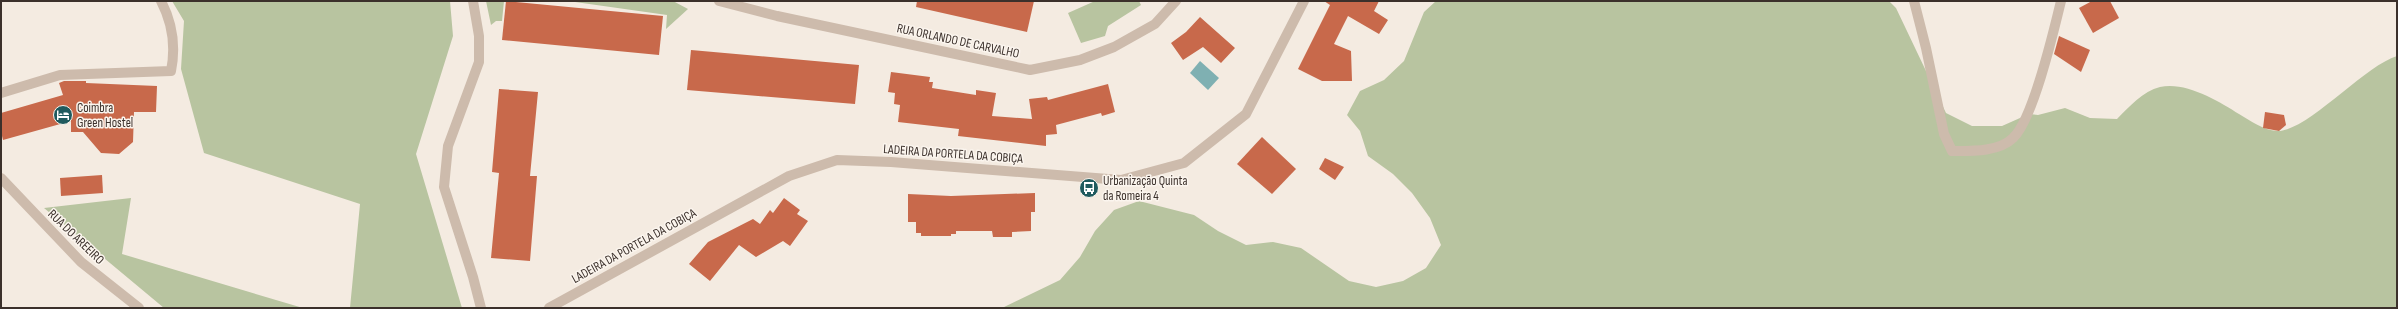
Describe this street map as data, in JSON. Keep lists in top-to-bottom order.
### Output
{
  "streets": {
    "street": ["RUA ORLANDO DE CARVALHO", "LADEIRA DA PORTELA DA COBIÇA", "RUA DO AREEIRO"]
  },
  "places": {
    "hotel": ["Coimbra Green Hostel"],
    "bus stop": ["Urbanização Quinta da Romeira 4"]
  }
}
